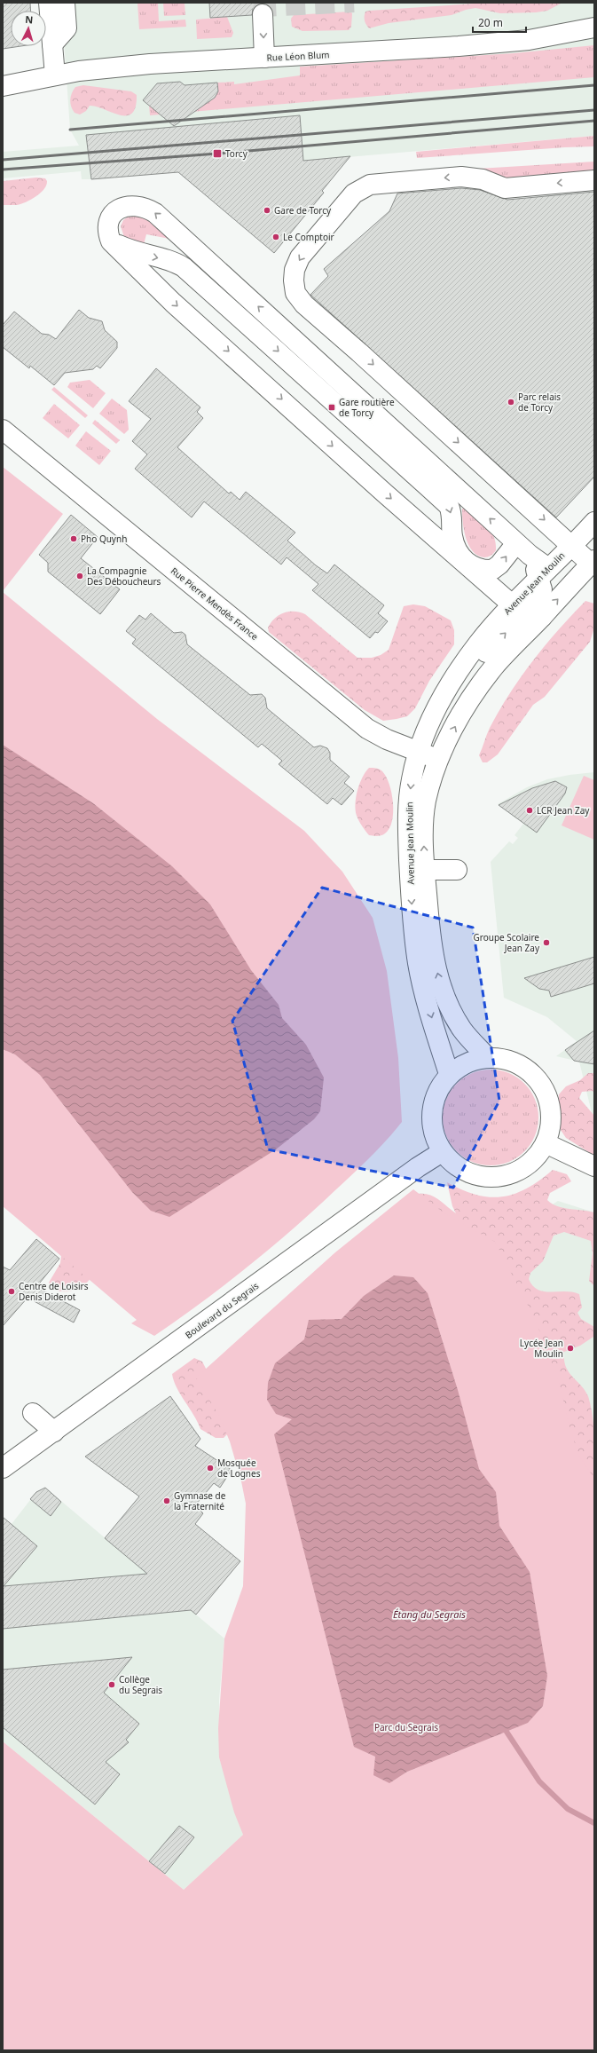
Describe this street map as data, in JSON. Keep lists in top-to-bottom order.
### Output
{
  "streets": {
    "street": [
      "Rue Léon Blum",
      "Avenue Jean Moulin",
      "Rue Pierre Mendès France",
      "Boulevard du Segrais"
    ]
  },
  "crossings": [
    ["Avenue Jean Moulin", "Rue Pierre Mendès France"],
    ["Avenue Jean Moulin", "Boulevard du Segrais"]
  ],
  "water": ["Étang du Segrais"],
  "parks": ["Parc du Segrais"],
  "places": {
    "transit": ["Torcy", "Gare routière de Torcy"],
    "other": [
      "Gare de Torcy",
      "Le Comptoir",
      "Parc relais de Torcy",
      "Pho Quynh",
      "La Compagnie Des Déboucheurs",
      "LCR Jean Zay",
      "Groupe Scolaire Jean Zay",
      "Centre de Loisirs Denis Diderot",
      "Lycée Jean Moulin",
      "Mosquée de Lognes",
      "Gymnase de la Fraternité",
      "Collège du Segrais"
    ]
  },
  "scale_bar": "20 m",
  "north": "top"
}
